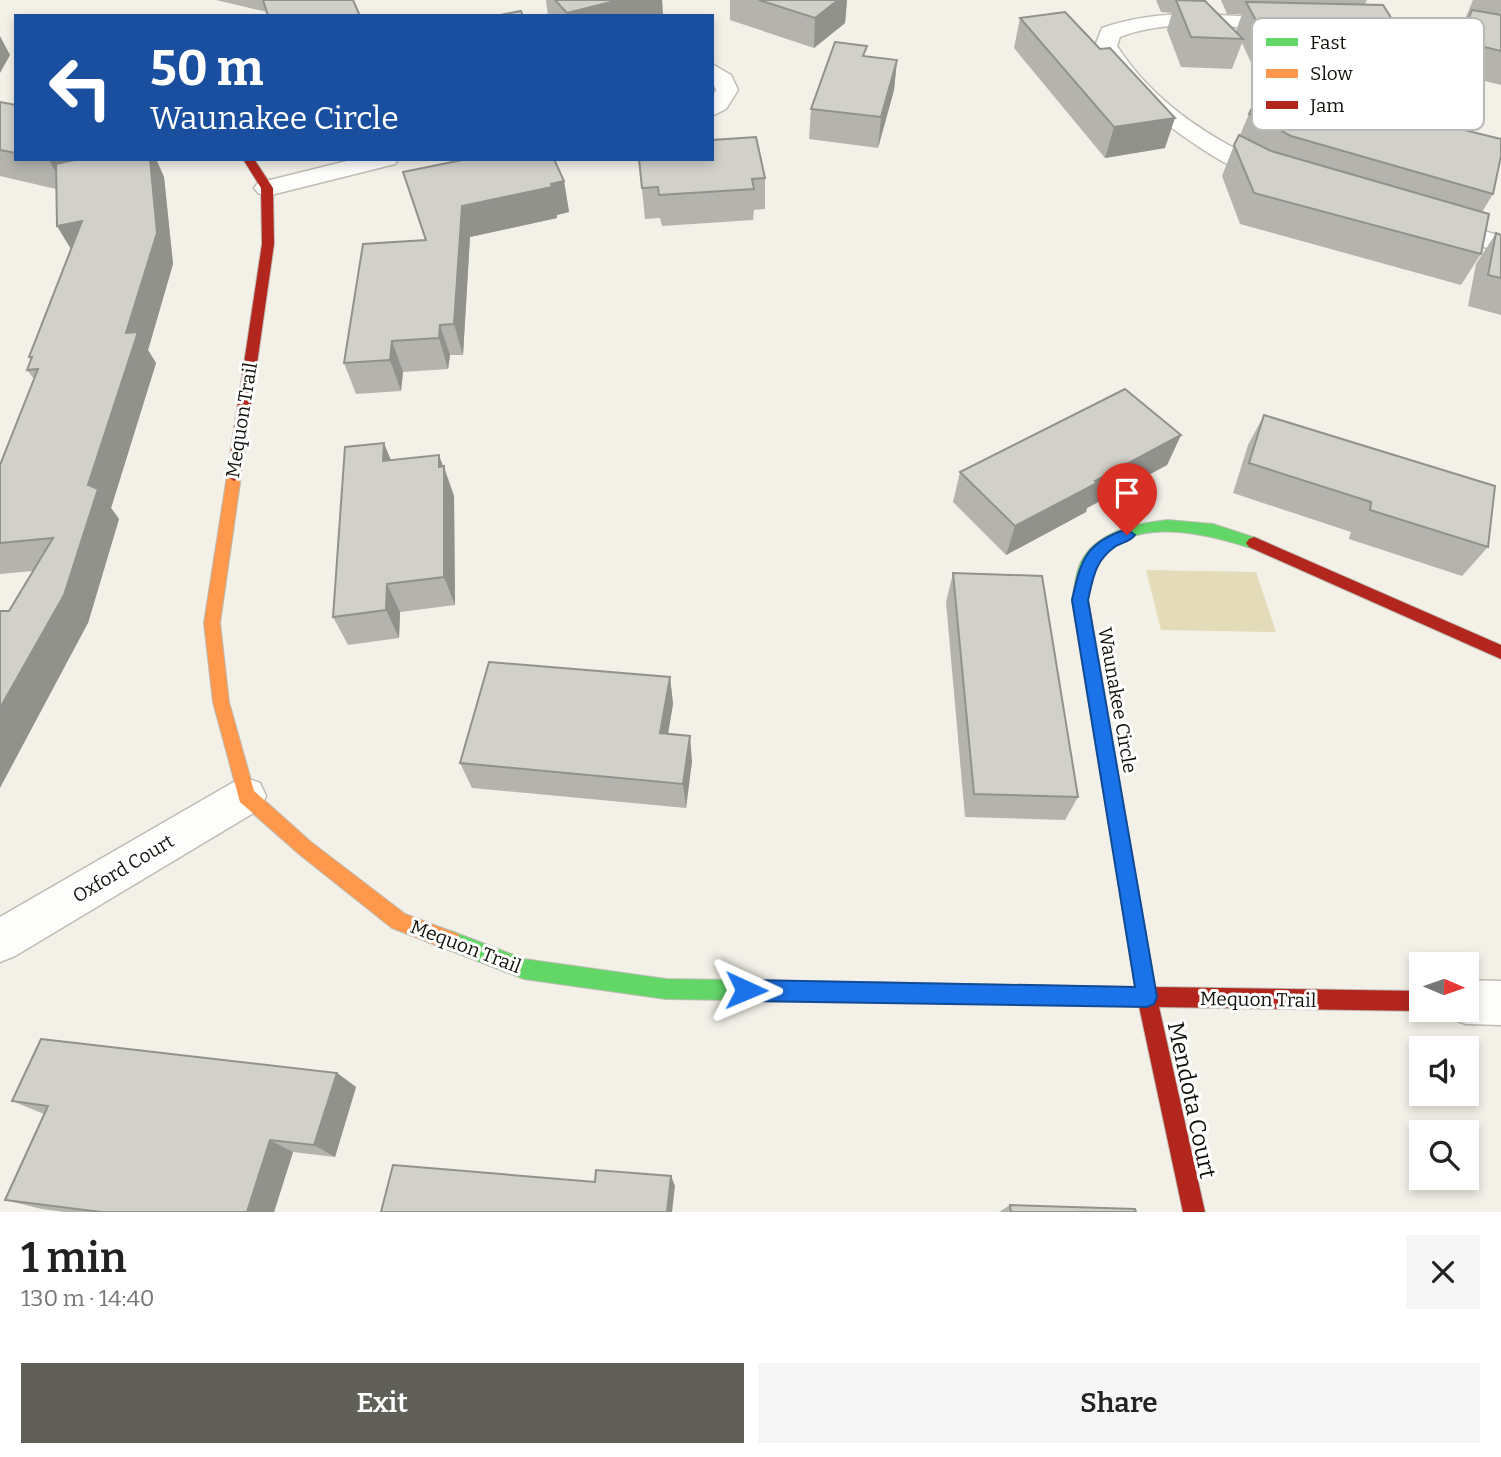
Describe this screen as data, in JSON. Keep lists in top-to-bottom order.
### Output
{
  "streets": {
    "street": [
      "Mequon Trail",
      "Waunakee Circle",
      "Oxford Court",
      "Mendota Court"
    ]
  },
  "crossings": [
    ["Mequon Trail", "Waunakee Circle"],
    ["Mequon Trail", "Oxford Court"],
    ["Mequon Trail", "Mendota Court"],
    ["Waunakee Circle", "Mendota Court"]
  ],
  "legend": ["Fast", "Slow", "Jam"],
  "north": "right",
  "page": {
    "turn": ["50 m", "Waunakee Circle"],
    "heading": ["1 min", "130 m · 14:40"],
    "buttons": ["Exit", "Share"]
  }
}
